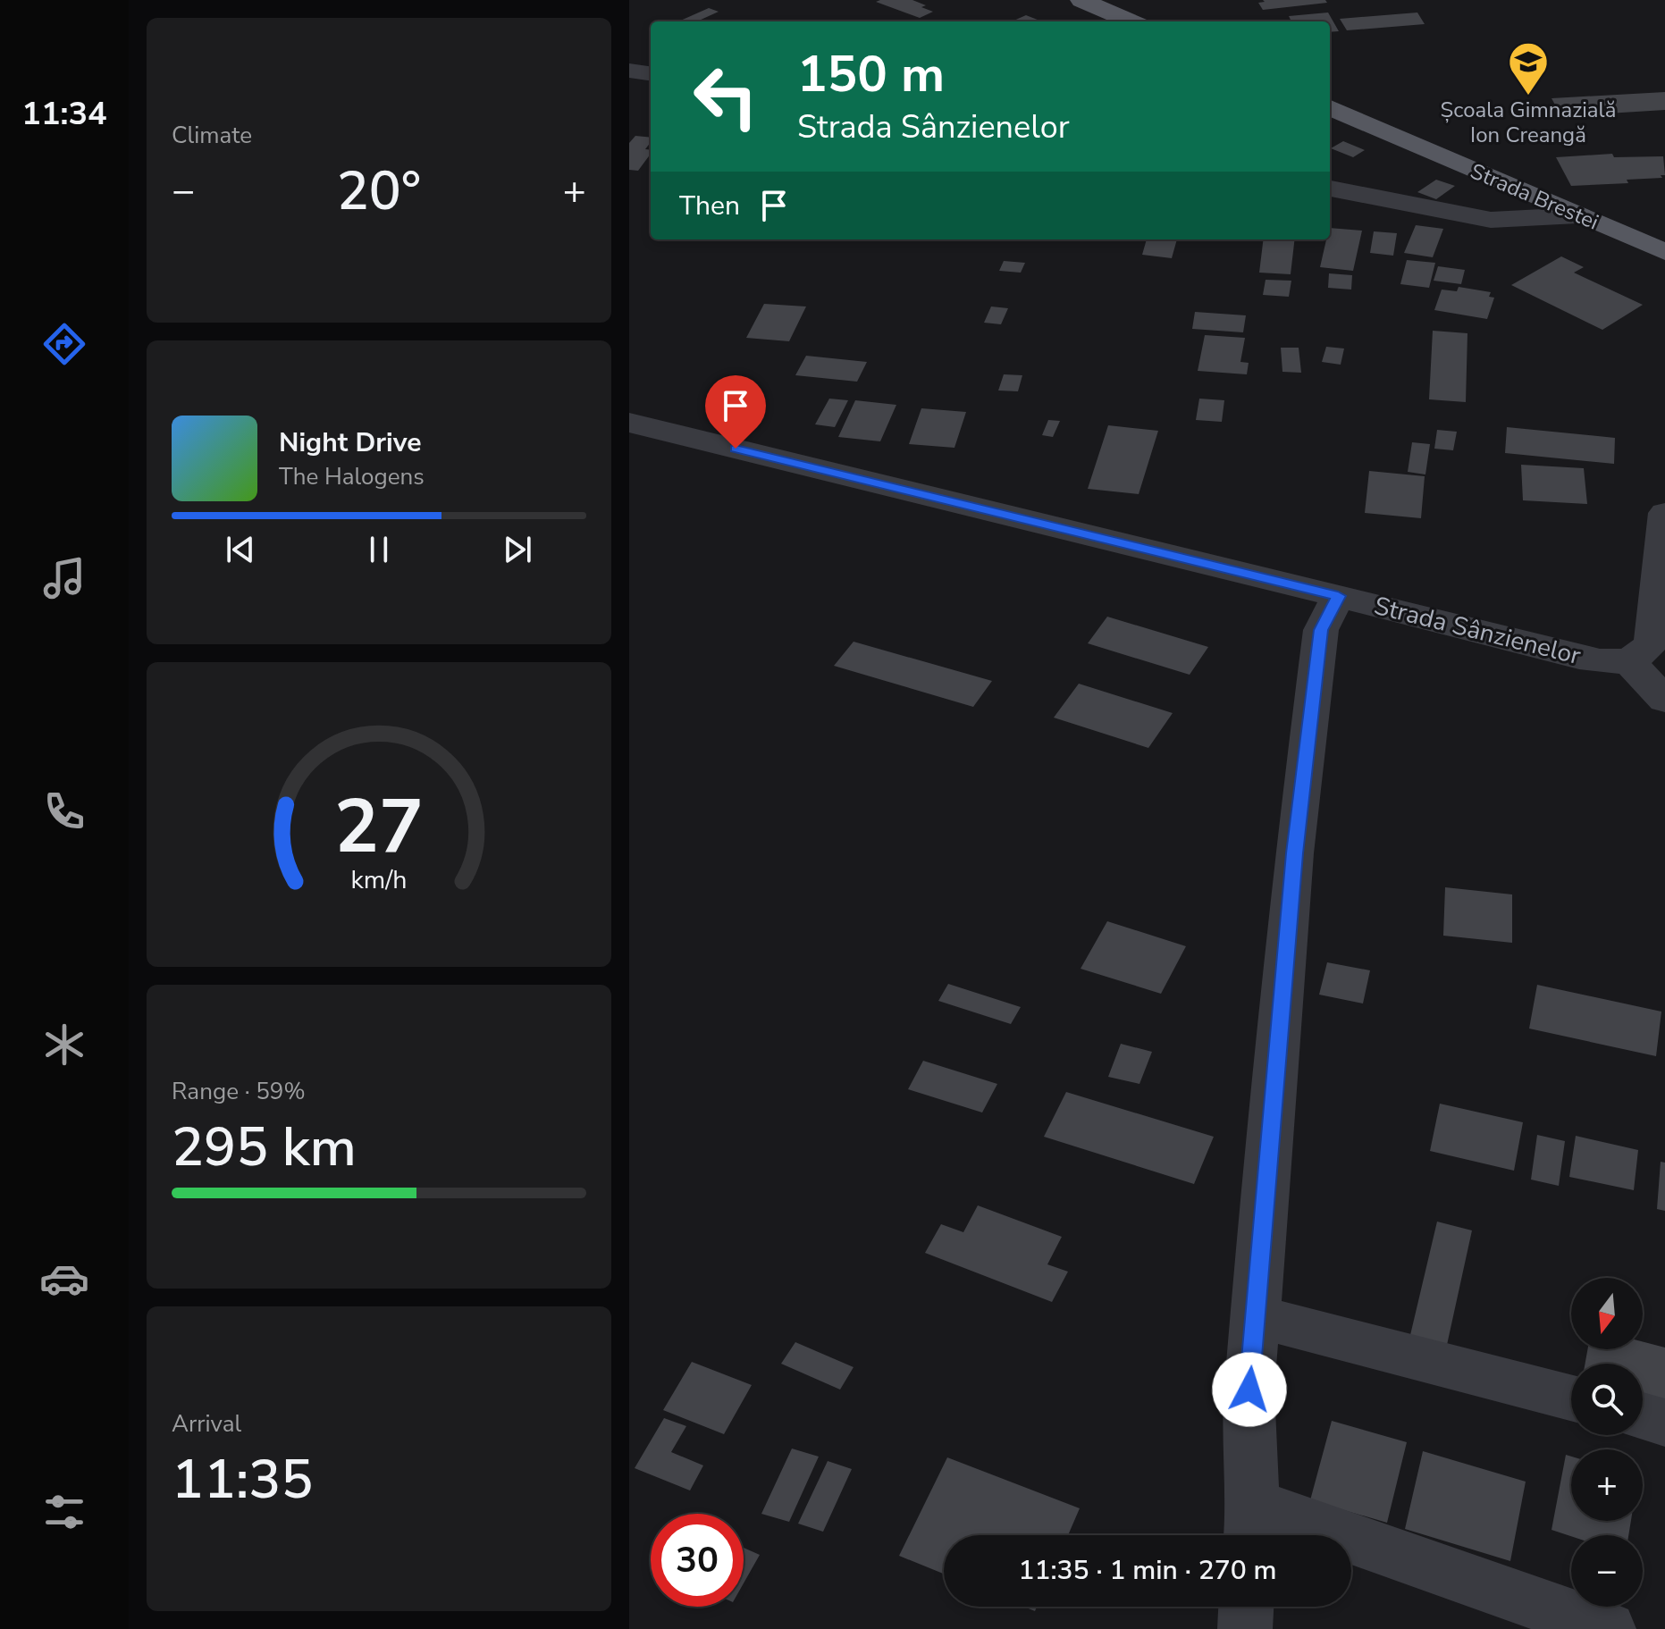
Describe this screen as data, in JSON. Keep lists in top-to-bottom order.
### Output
{
  "streets": {
    "main road": ["Strada Brestei"],
    "street": ["Strada Sânzienelor"]
  },
  "places": {
    "school or university": ["Școala Gimnazială Ion Creangă"]
  },
  "north": "bottom",
  "page": {
    "tabs": "11:34",
    "tile": [
      "Climate",
      ["Range · 59%", "295 km"],
      ["Arrival", "11:35"]
    ],
    "turn": ["150 m", "Strada Sânzienelor"],
    "heat": ["−", "20°", "+"],
    "then": "Then",
    "song": ["Night Drive", "The Halogens"],
    "map_buttons": ["+", "−"],
    "limit": "30",
    "trip": "11:35 · 1 min · 270 m",
    "gauge": ["27", "km/h"]
  }
}
